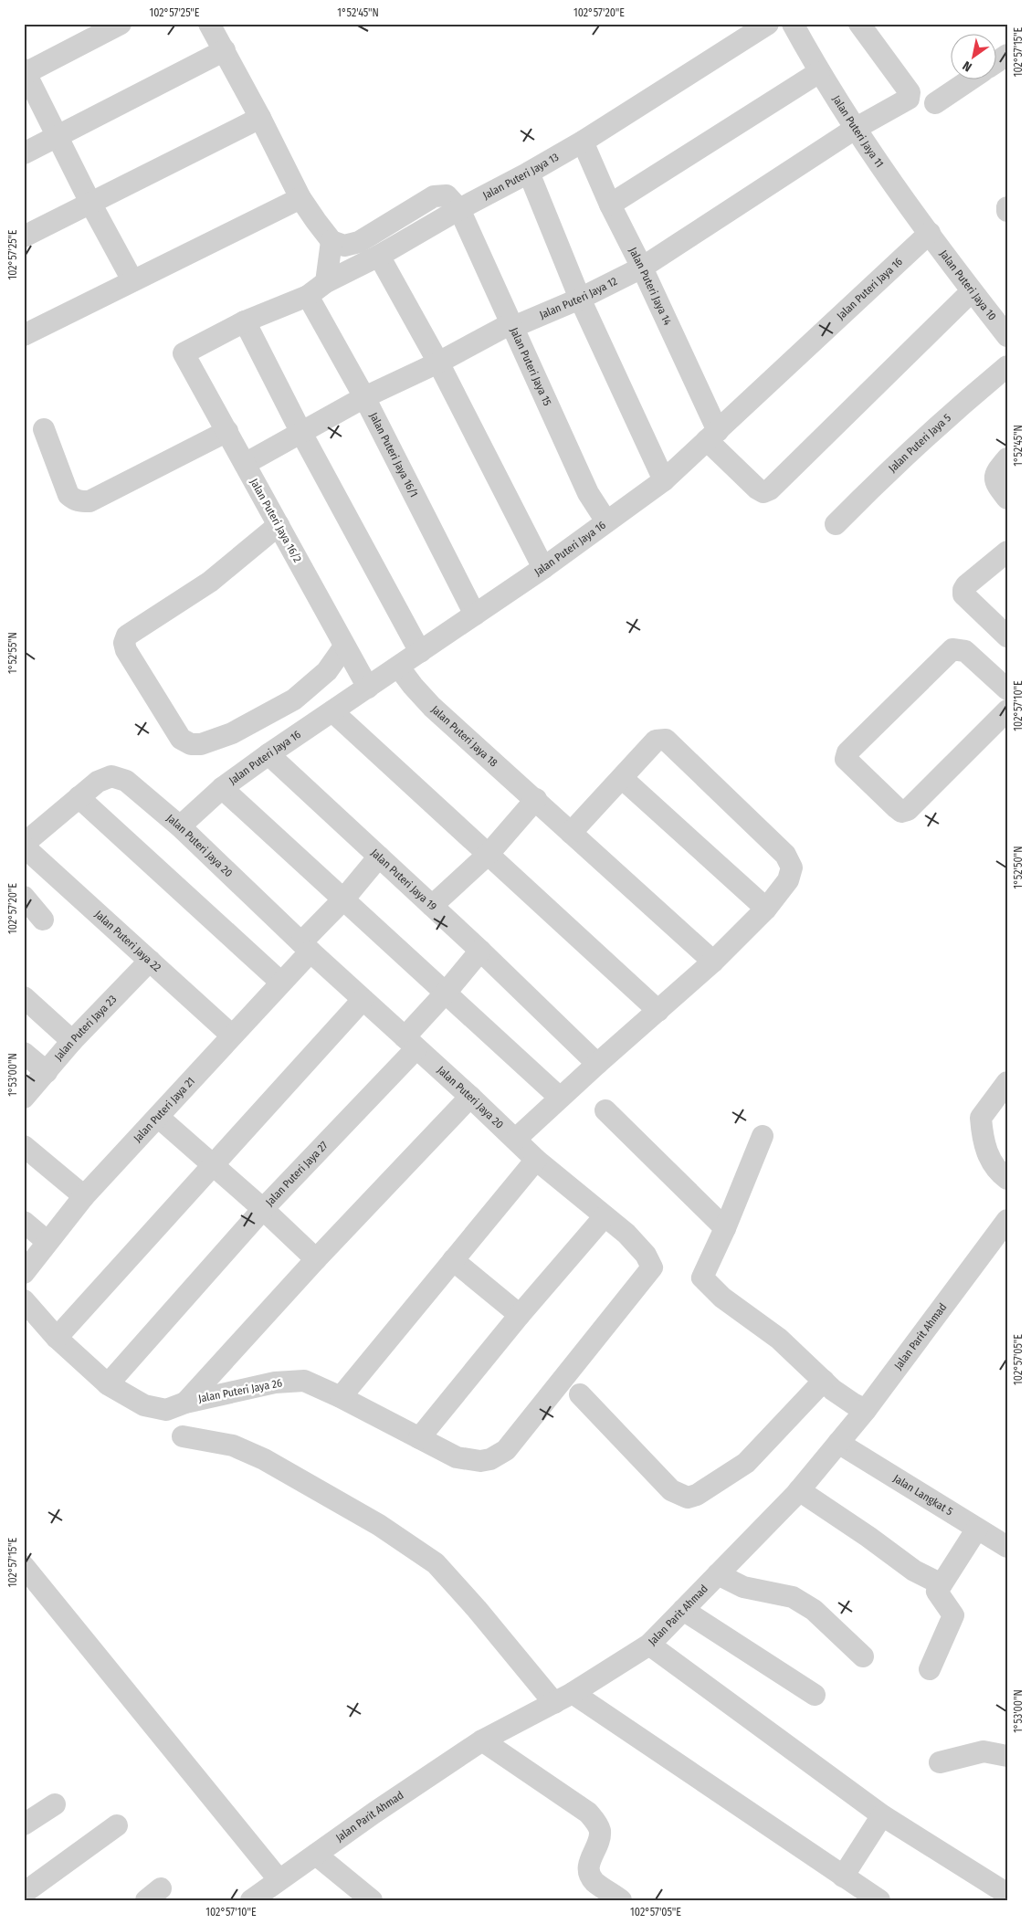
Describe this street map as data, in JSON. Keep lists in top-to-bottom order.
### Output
{
  "streets": {
    "street": [
      "Jalan Puteri Jaya 11",
      "Jalan Puteri Jaya 13",
      "Jalan Puteri Jaya 10",
      "Jalan Puteri Jaya 14",
      "Jalan Puteri Jaya 16",
      "Jalan Puteri Jaya 12",
      "Jalan Puteri Jaya 15",
      "Jalan Puteri Jaya 5",
      "Jalan Puteri Jaya 16/1",
      "Jalan Puteri Jaya 16/2",
      "Jalan Puteri Jaya 18",
      "Jalan Puteri Jaya 20",
      "Jalan Puteri Jaya 19",
      "Jalan Puteri Jaya 22",
      "Jalan Puteri Jaya 23",
      "Jalan Puteri Jaya 21",
      "Jalan Puteri Jaya 27",
      "Jalan Parit Ahmad",
      "Jalan Puteri Jaya 26",
      "Jalan Langkat 5"
    ]
  },
  "crossings": [
    ["Jalan Puteri Jaya 11", "Jalan Puteri Jaya 10"],
    ["Jalan Puteri Jaya 11", "Jalan Puteri Jaya 16"],
    ["Jalan Puteri Jaya 11", "Jalan Puteri Jaya 12"],
    ["Jalan Puteri Jaya 13", "Jalan Puteri Jaya 14"],
    ["Jalan Puteri Jaya 13", "Jalan Puteri Jaya 15"],
    ["Jalan Puteri Jaya 13", "Jalan Puteri Jaya 16/1"],
    ["Jalan Puteri Jaya 13", "Jalan Puteri Jaya 16/2"],
    ["Jalan Puteri Jaya 10", "Jalan Puteri Jaya 16"],
    ["Jalan Puteri Jaya 14", "Jalan Puteri Jaya 16"],
    ["Jalan Puteri Jaya 14", "Jalan Puteri Jaya 12"],
    ["Jalan Puteri Jaya 16", "Jalan Puteri Jaya 15"],
    ["Jalan Puteri Jaya 16", "Jalan Puteri Jaya 16/1"],
    ["Jalan Puteri Jaya 16", "Jalan Puteri Jaya 16/2"],
    ["Jalan Puteri Jaya 16", "Jalan Puteri Jaya 18"],
    ["Jalan Puteri Jaya 16", "Jalan Puteri Jaya 20"],
    ["Jalan Puteri Jaya 16", "Jalan Puteri Jaya 19"],
    ["Jalan Puteri Jaya 12", "Jalan Puteri Jaya 15"],
    ["Jalan Puteri Jaya 12", "Jalan Puteri Jaya 16/1"],
    ["Jalan Puteri Jaya 12", "Jalan Puteri Jaya 16/2"],
    ["Jalan Puteri Jaya 20", "Jalan Puteri Jaya 22"],
    ["Jalan Puteri Jaya 20", "Jalan Puteri Jaya 21"],
    ["Jalan Puteri Jaya 20", "Jalan Puteri Jaya 27"],
    ["Jalan Puteri Jaya 20", "Jalan Puteri Jaya 26"],
    ["Jalan Puteri Jaya 19", "Jalan Puteri Jaya 21"],
    ["Jalan Puteri Jaya 19", "Jalan Puteri Jaya 27"],
    ["Jalan Puteri Jaya 22", "Jalan Puteri Jaya 23"],
    ["Jalan Puteri Jaya 22", "Jalan Puteri Jaya 21"],
    ["Jalan Puteri Jaya 27", "Jalan Puteri Jaya 26"],
    ["Jalan Parit Ahmad", "Jalan Langkat 5"]
  ],
  "north": "bottom left",
  "coordinates": [
    "102°57'25\"E",
    "1°52'45\"N",
    "102°57'20\"E",
    "102°57'15\"E",
    "1°52'55\"N",
    "102°57'10\"E",
    "1°52'50\"N",
    "1°53'00\"N",
    "102°57'05\"E"
  ]
}
